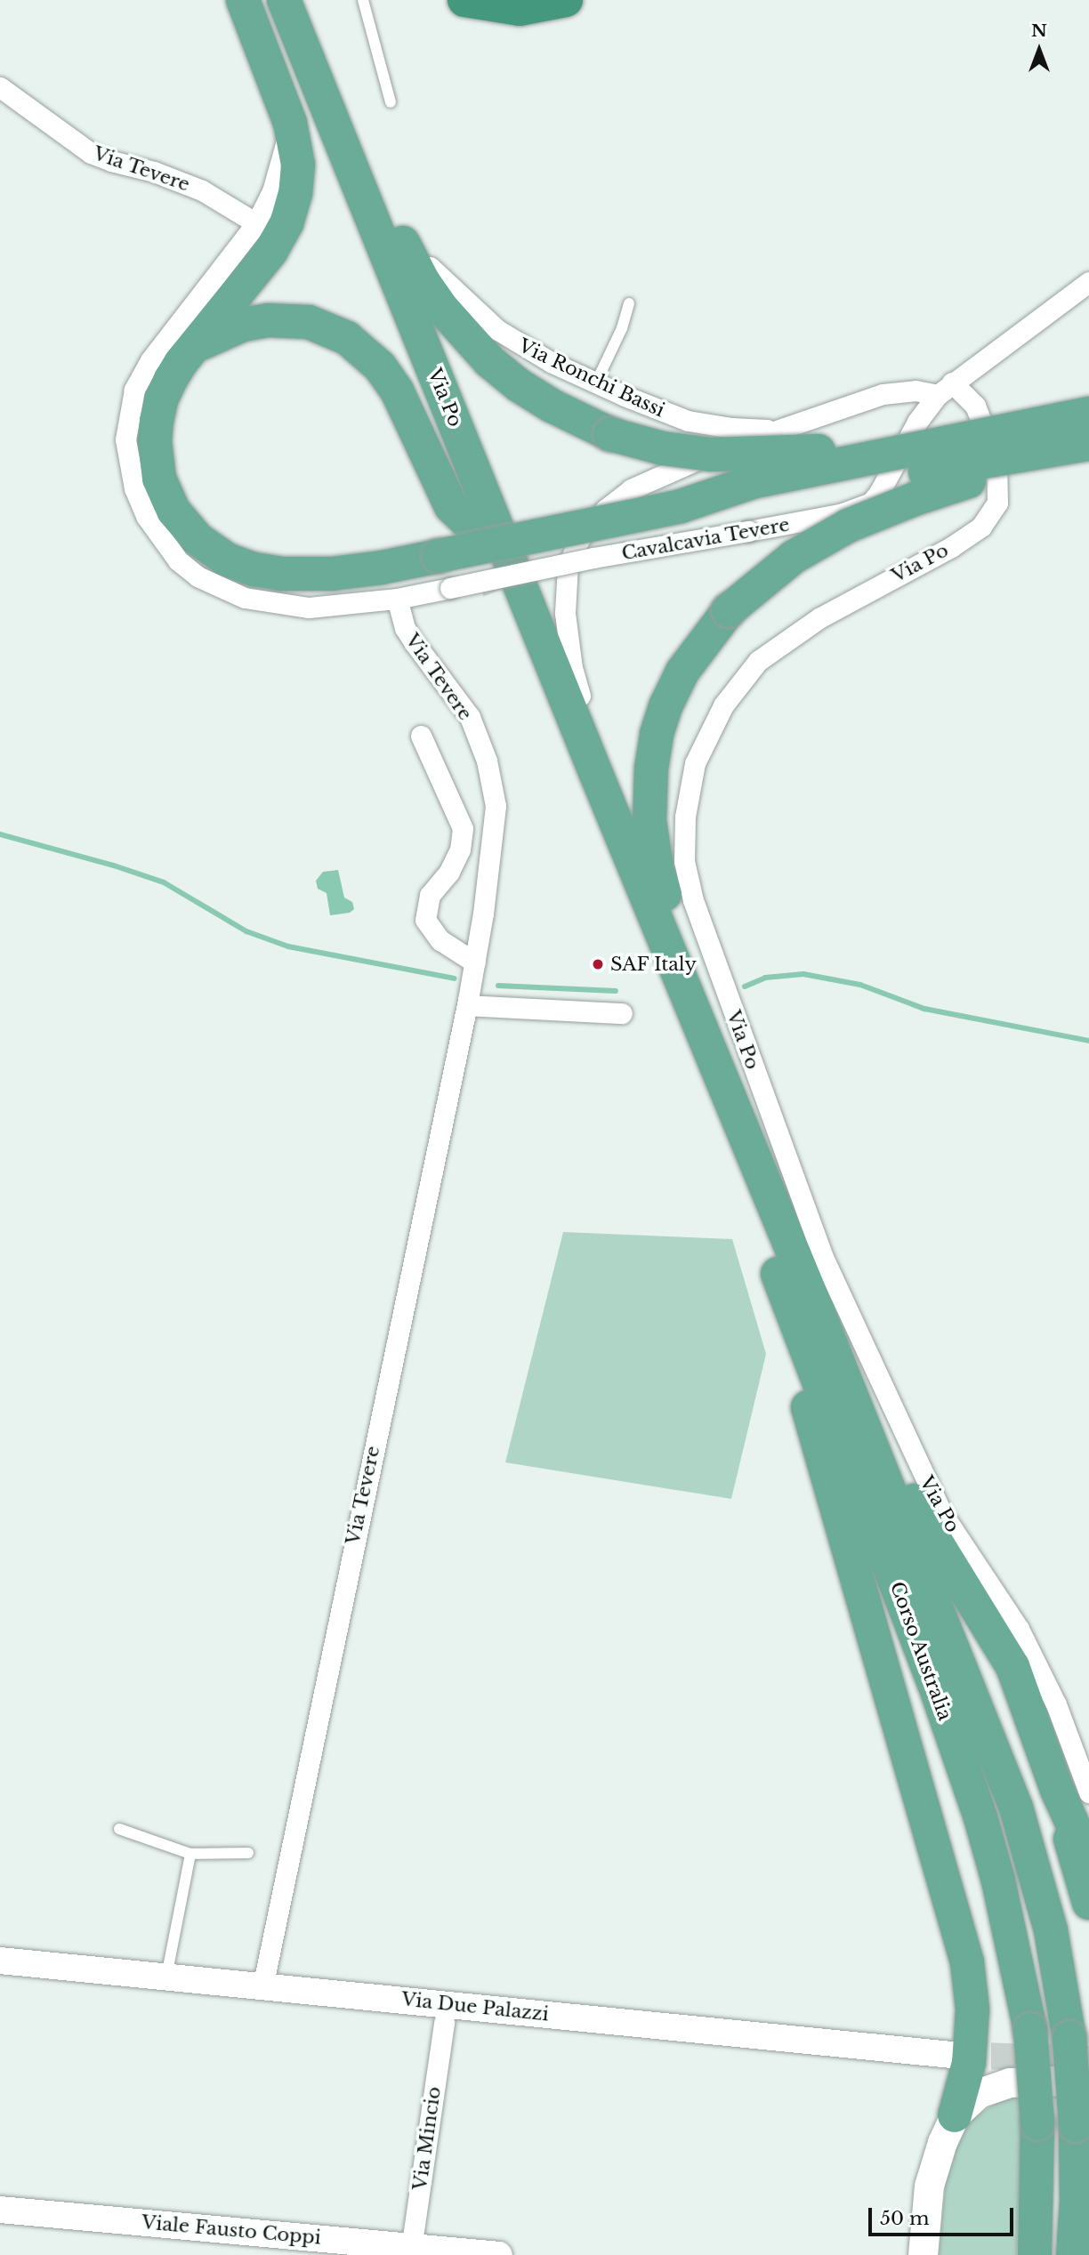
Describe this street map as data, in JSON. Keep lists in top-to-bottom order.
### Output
{
  "streets": {
    "highway": ["Via Po", "Corso Australia"],
    "street": [
      "Via Tevere",
      "Via Ronchi Bassi",
      "Cavalcavia Tevere",
      "Via Due Palazzi",
      "Via Mincio",
      "Viale Fausto Coppi"
    ]
  },
  "crossings": [
    ["Via Tevere", "Cavalcavia Tevere"],
    ["Via Tevere", "Via Due Palazzi"],
    ["Via Ronchi Bassi", "Via Po"],
    ["Via Ronchi Bassi", "Cavalcavia Tevere"],
    ["Via Po", "Cavalcavia Tevere"],
    ["Via Po", "Corso Australia"],
    ["Via Mincio", "Viale Fausto Coppi"]
  ],
  "places": ["SAF Italy"],
  "scale_bar": "50 m",
  "north": "top"
}
